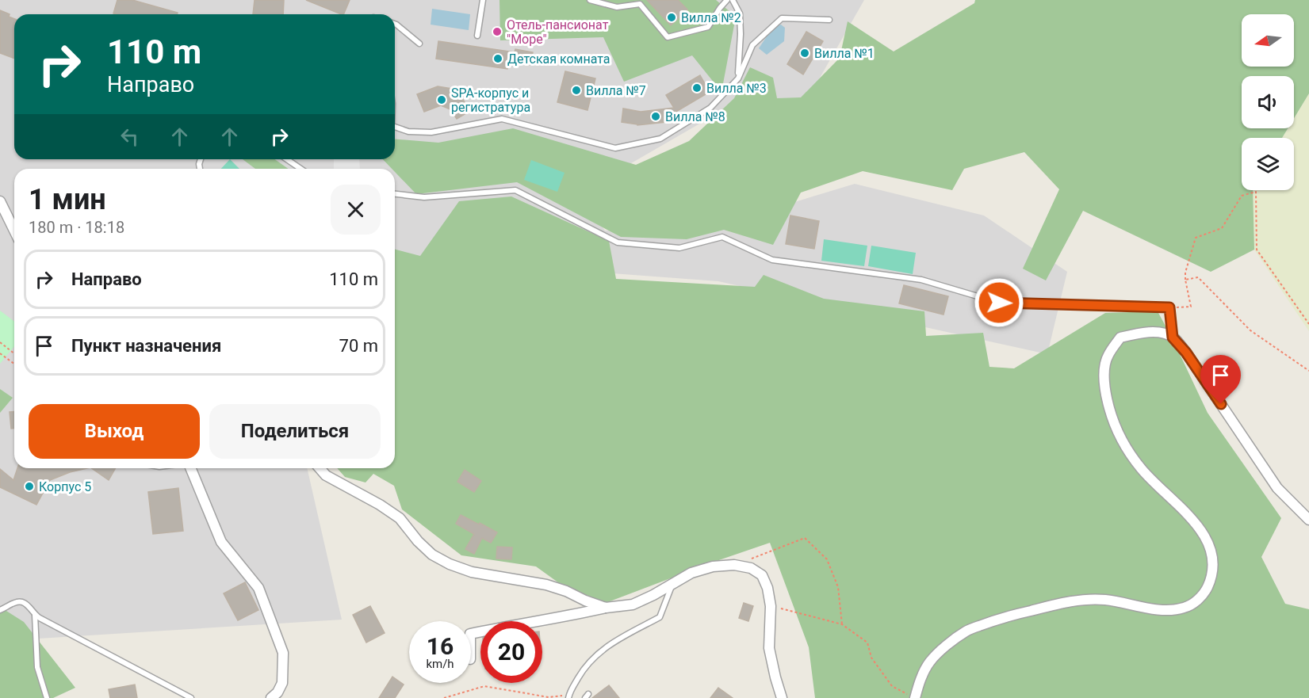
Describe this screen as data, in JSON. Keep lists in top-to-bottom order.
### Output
{
  "places": [
    "Вилла №2",
    "Отель-пансионат \"Море\"",
    "Вилла №1",
    "Детская комната",
    "Вилла №3",
    "Вилла №7",
    "SPA-корпус и регистратура",
    "Вилла №8",
    "Корпус 5"
  ],
  "north": "left",
  "page": {
    "turn": ["110 m", "Направо"],
    "heading": ["1 мин", "180 m · 18:18"],
    "list": [
      {
        "name": "Направо",
        "value": "110 m"
      },
      {
        "name": "Пункт назначения",
        "value": "70 m"
      }
    ],
    "buttons": ["Выход", "Поделиться"],
    "speed": "16 km/h",
    "limit": "20"
  }
}
